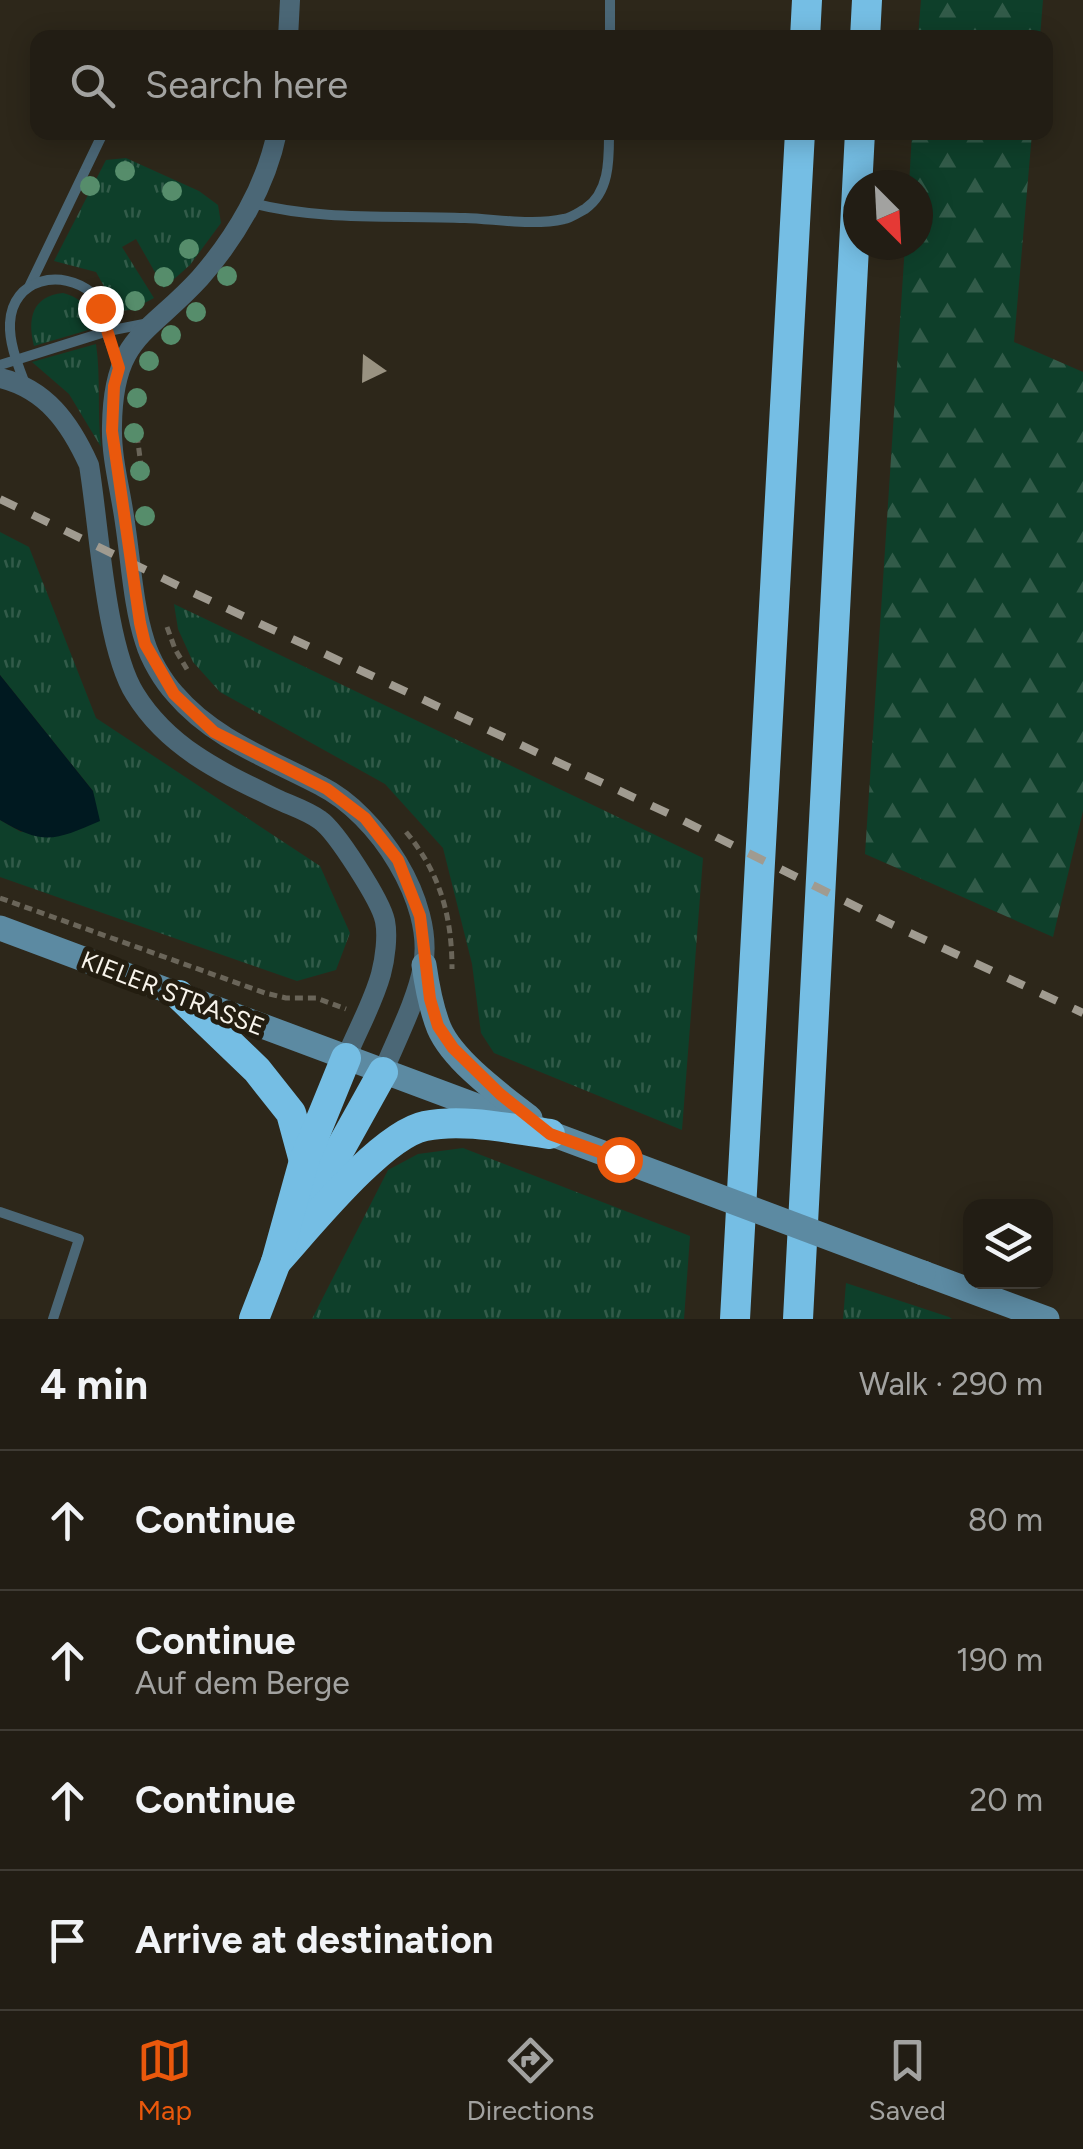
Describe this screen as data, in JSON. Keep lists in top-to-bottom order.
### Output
{
  "streets": {
    "main road": ["KIELER STRASSE"]
  },
  "north": "bottom right",
  "page": {
    "search": "Search here",
    "heading": ["4 min", "Walk · 290 m"],
    "list": [
      ["Continue", "80 m"],
      ["Continue", "Auf dem Berge", "190 m"],
      ["Continue", "20 m"],
      "Arrive at destination"
    ],
    "nav": ["Map", "Directions", "Saved"]
  }
}
